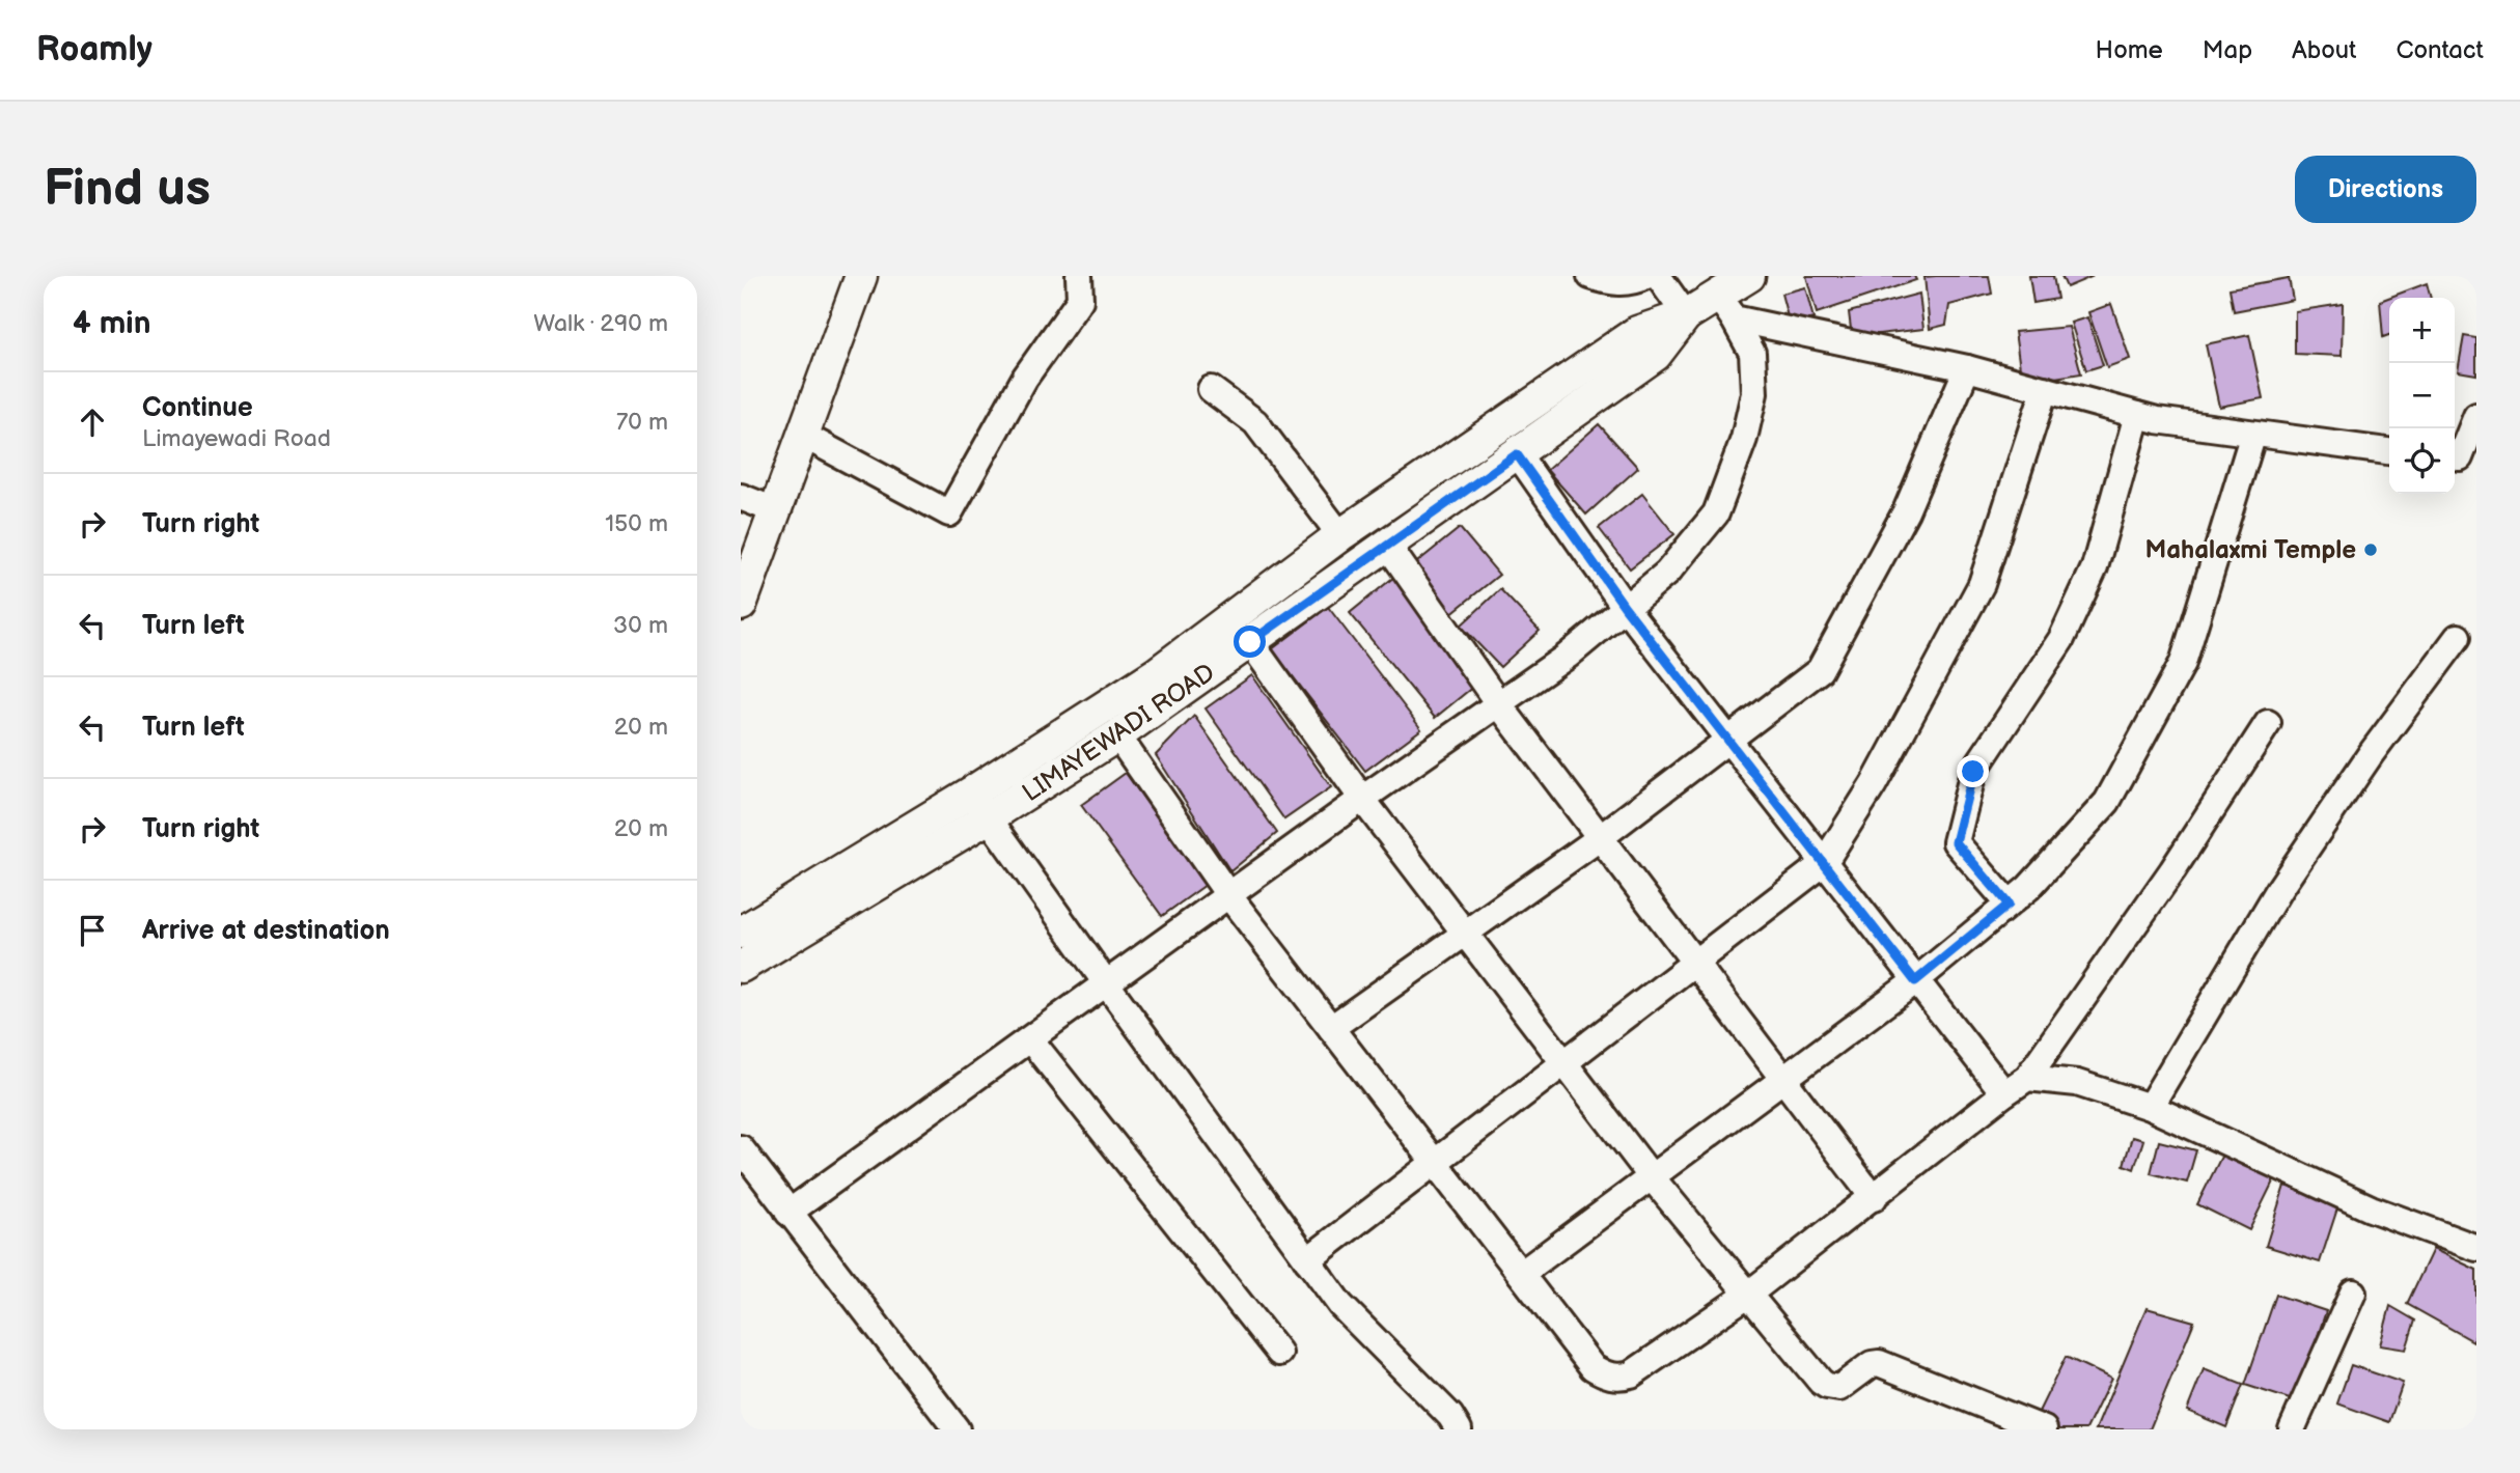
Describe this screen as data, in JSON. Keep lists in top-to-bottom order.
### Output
{
  "streets": {
    "street": ["LIMAYEWADI ROAD"]
  },
  "places": ["Mahalaxmi Temple"],
  "page": {
    "header": "Roamly",
    "nav": [
      "Home",
      "Map",
      "About",
      "Contact"
    ],
    "buttons": "Directions",
    "title": "Find us",
    "heading": ["4 min", "Walk · 290 m"],
    "map_buttons": ["+", "−"],
    "list": [
      ["Continue", "Limayewadi Road", "70 m"],
      ["Turn right", "150 m"],
      ["Turn left", "30 m"],
      ["Turn left", "20 m"],
      ["Turn right", "20 m"],
      "Arrive at destination"
    ]
  }
}
